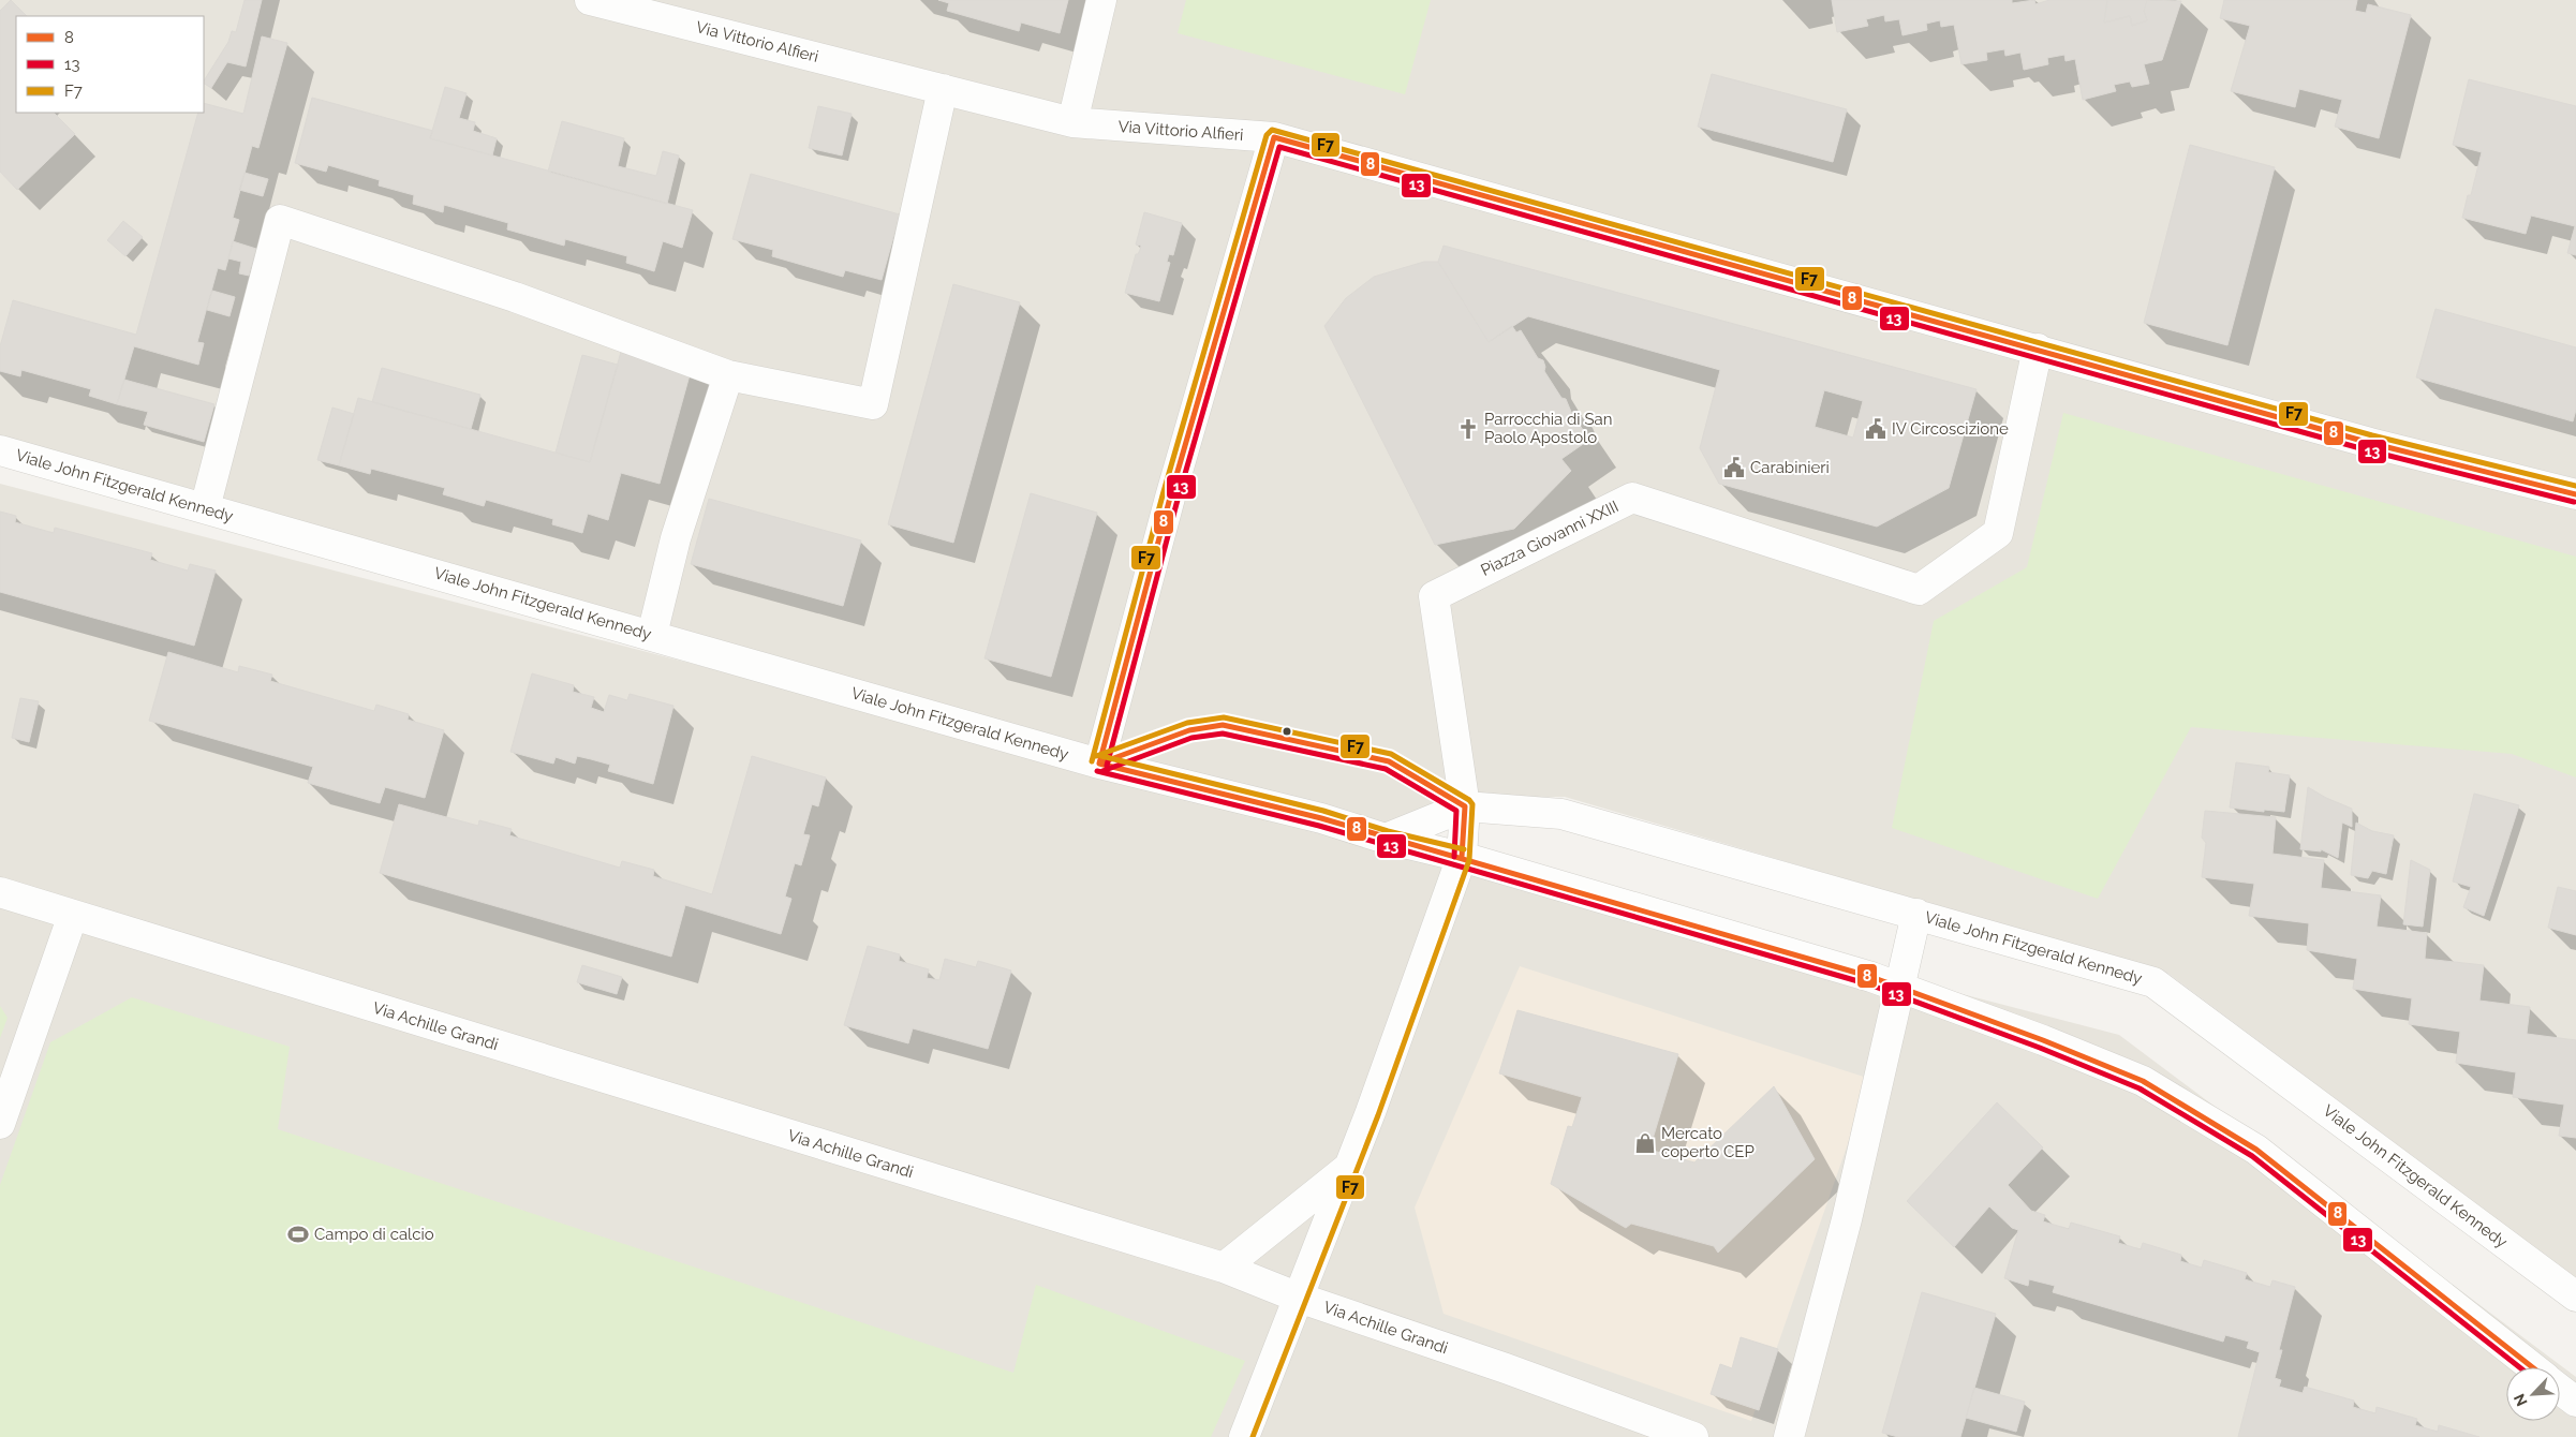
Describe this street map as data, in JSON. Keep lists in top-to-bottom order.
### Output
{
  "streets": {
    "street": [
      "Via Vittorio Alfieri",
      "Viale John Fitzgerald Kennedy",
      "Piazza Giovanni XXIII",
      "Via Achille Grandi"
    ]
  },
  "crossings": [
    ["Via Vittorio Alfieri", "Piazza Giovanni XXIII"],
    ["Viale John Fitzgerald Kennedy", "Piazza Giovanni XXIII"],
    ["Piazza Giovanni XXIII", "Via Achille Grandi"]
  ],
  "places": {
    "church": ["Parrocchia di San Paolo Apostolo"],
    "public building": ["IV Circoscizione", "Carabinieri"],
    "shop": ["Mercato coperto CEP"],
    "sports": ["Campo di calcio"]
  },
  "lines": ["transit line F7", "transit line 8", "transit line 13"],
  "legend": ["8", "13", "F7"],
  "north": "bottom left"
}
